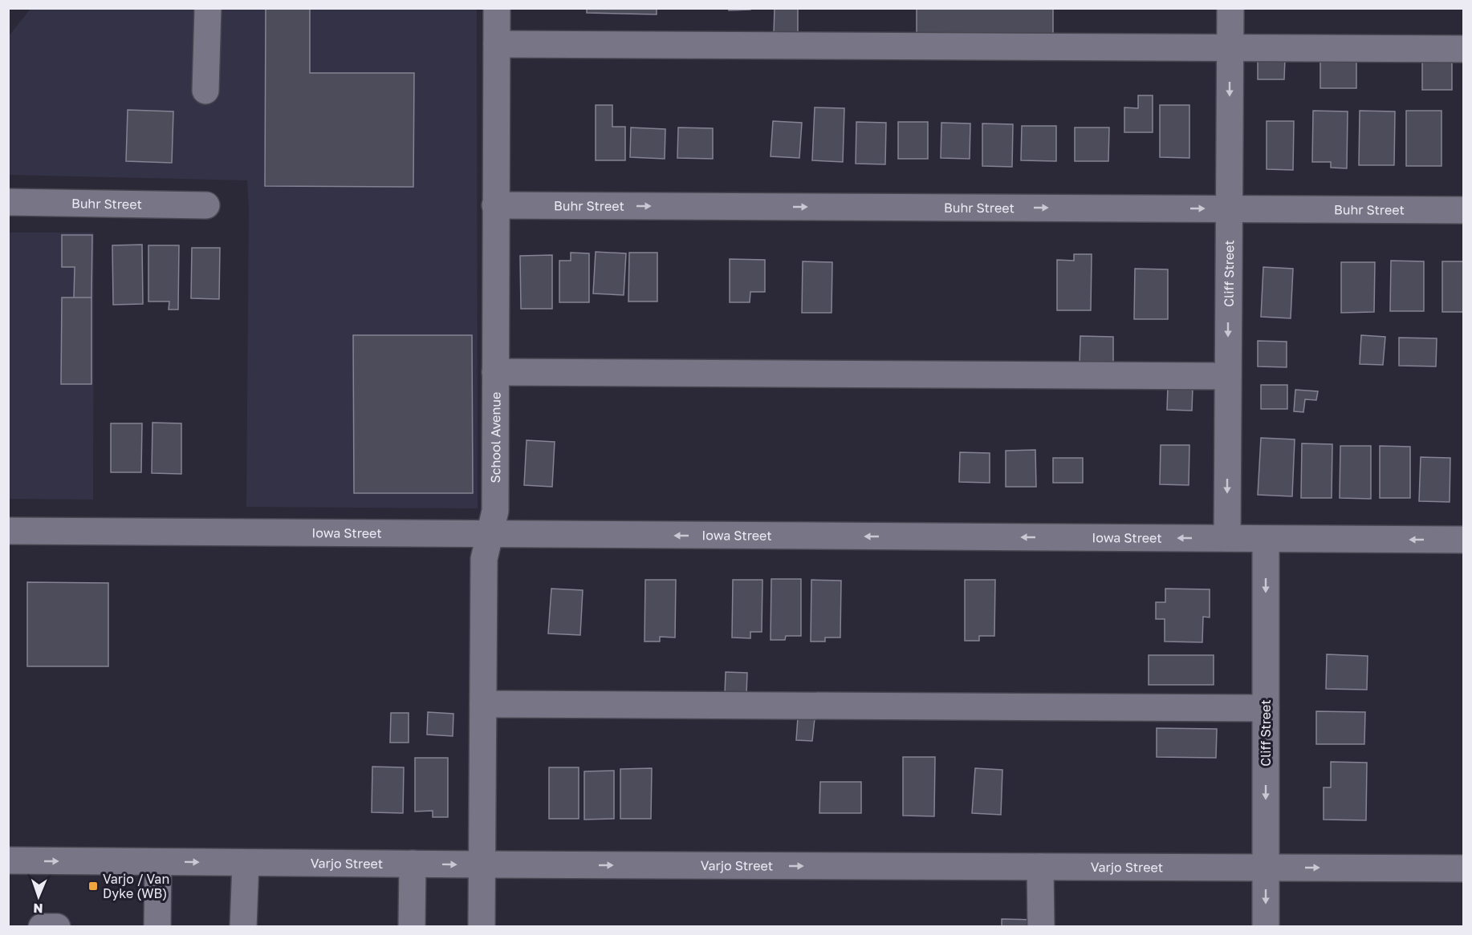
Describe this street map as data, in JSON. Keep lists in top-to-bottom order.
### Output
{
  "streets": {
    "street": [
      "Buhr Street",
      "Cliff Street",
      "School Avenue",
      "Iowa Street",
      "Varjo Street"
    ]
  },
  "crossings": [
    ["Buhr Street", "Cliff Street"],
    ["Buhr Street", "School Avenue"],
    ["Cliff Street", "Iowa Street"],
    ["Cliff Street", "Varjo Street"],
    ["School Avenue", "Iowa Street"],
    ["School Avenue", "Varjo Street"]
  ],
  "one_way": ["Cliff Street"],
  "places": {
    "transit": ["Varjo / Van Dyke (WB)"]
  },
  "north": "bottom"
}
